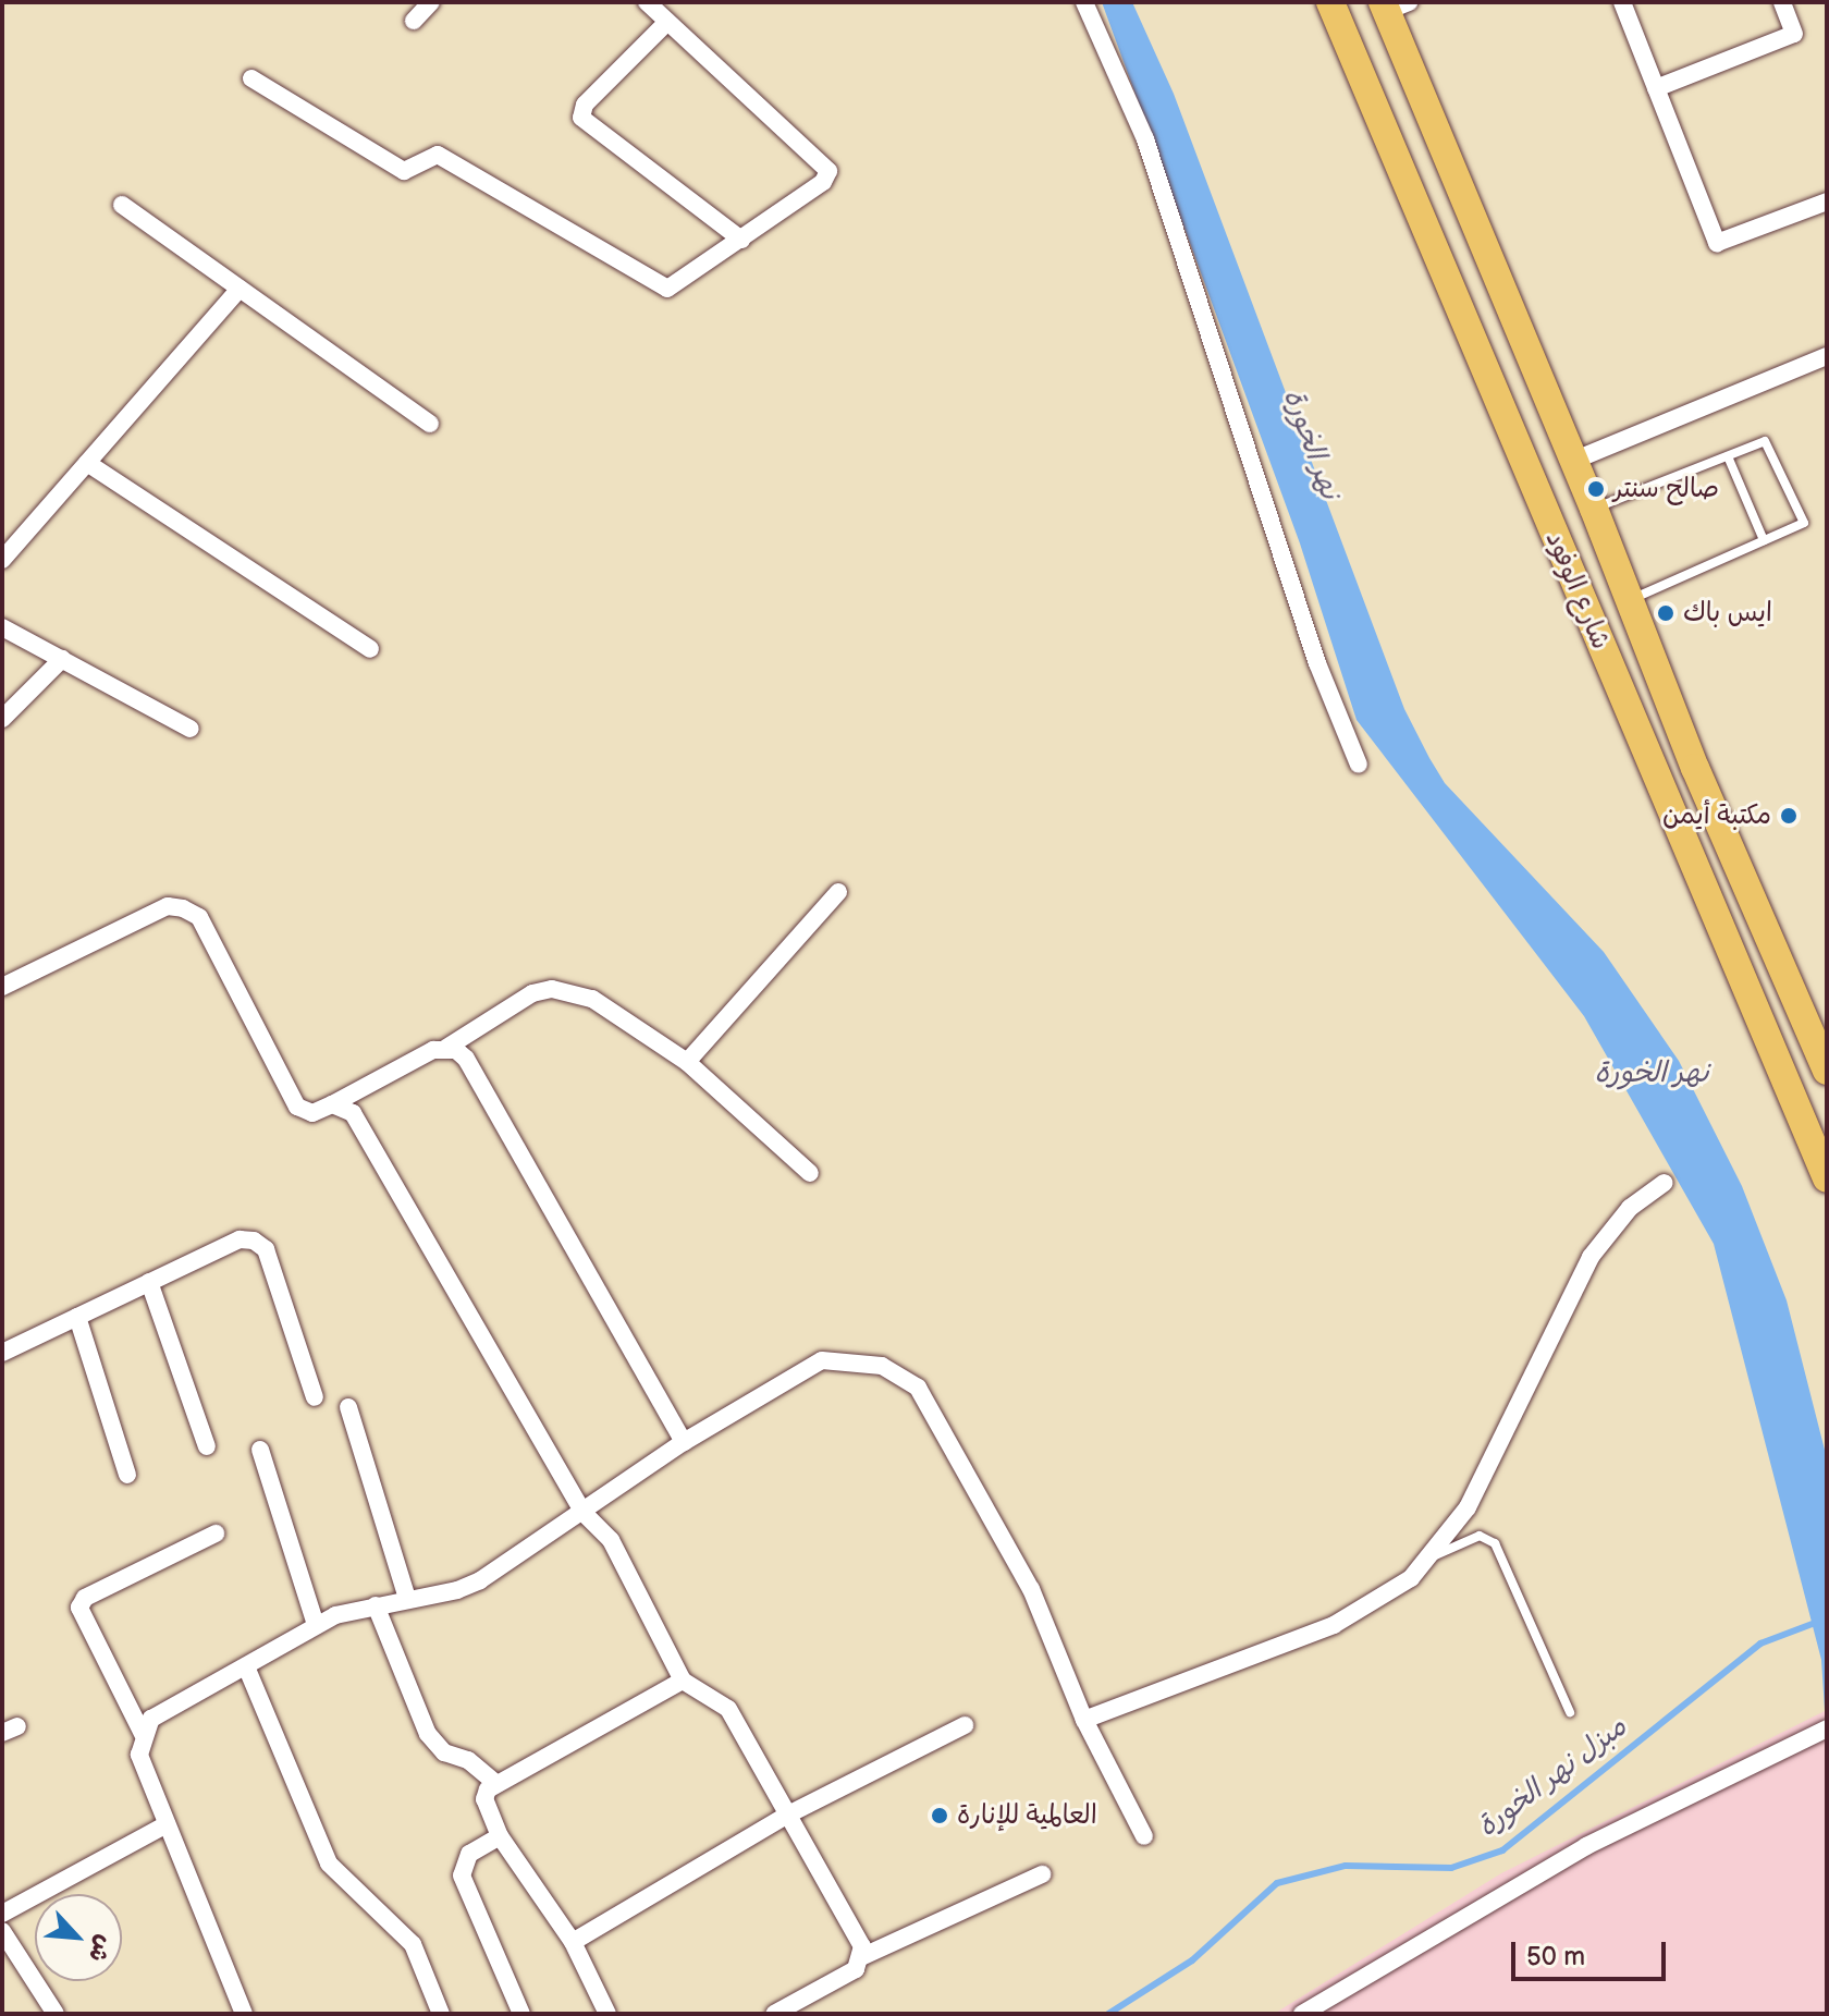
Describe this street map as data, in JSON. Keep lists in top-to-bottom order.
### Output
{
  "streets": {
    "main road": ["شارع الوفود"]
  },
  "water": ["نهر الخورة", "مبزل نهر الخورة"],
  "places": [
    "صالح سنتر",
    "ايس باك",
    "مكتبة أيمن",
    "العالمية للإنارة"
  ],
  "scale_bar": "50 m",
  "north": "bottom right"
}
